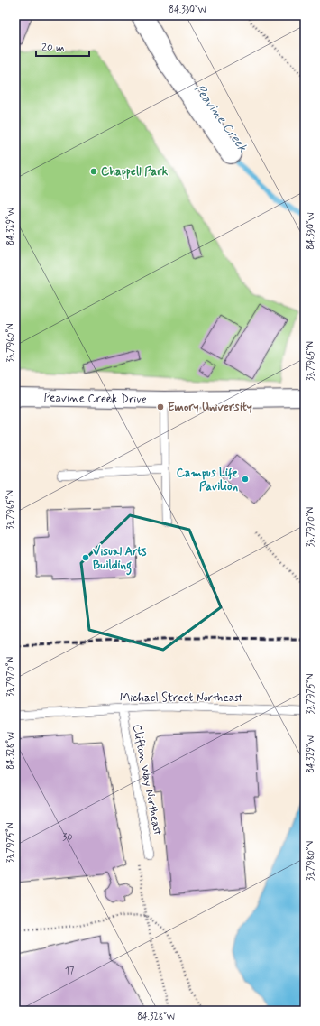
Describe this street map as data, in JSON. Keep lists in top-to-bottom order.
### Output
{
  "streets": {
    "street": ["Peavine Creek Drive"],
    "lane": ["Michael Street Northeast", "Clifton Way Northeast"]
  },
  "crossings": [
    ["Michael Street Northeast", "Clifton Way Northeast"]
  ],
  "water": ["Peavine Creek"],
  "places": [
    "Chappell Park",
    "Emory University",
    "Campus Life Pavilion",
    "Visual Arts Building"
  ],
  "house_numbers": ["30", "17"],
  "scale_bar": "20 m",
  "coordinates": [
    "84.330°W",
    "84.329°W",
    "33.7960°N",
    "33.7965°N",
    "33.7970°N",
    "33.7975°N",
    "84.328°W",
    "33.7980°N"
  ]
}
